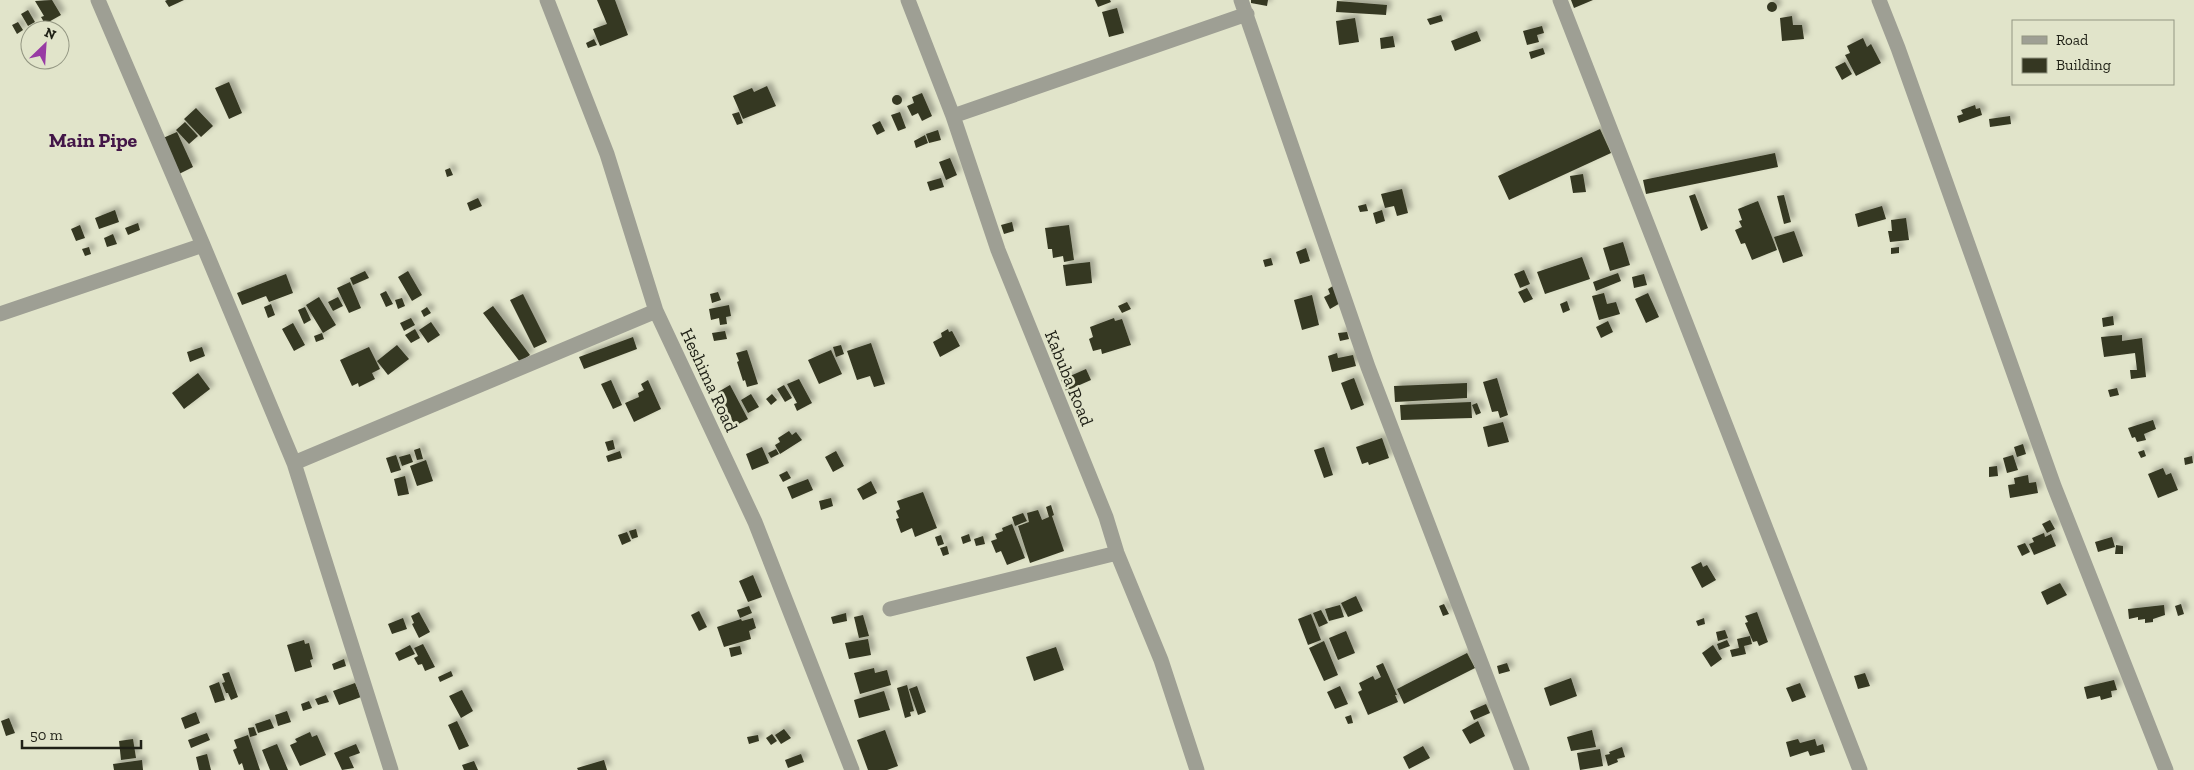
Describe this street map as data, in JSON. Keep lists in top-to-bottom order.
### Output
{
  "streets": {
    "street": ["Kabuba Road", "Heshima Road"]
  },
  "districts": ["Main Pipe"],
  "legend": ["Road", "Building"],
  "scale_bar": "50 m",
  "north": "top right"
}
